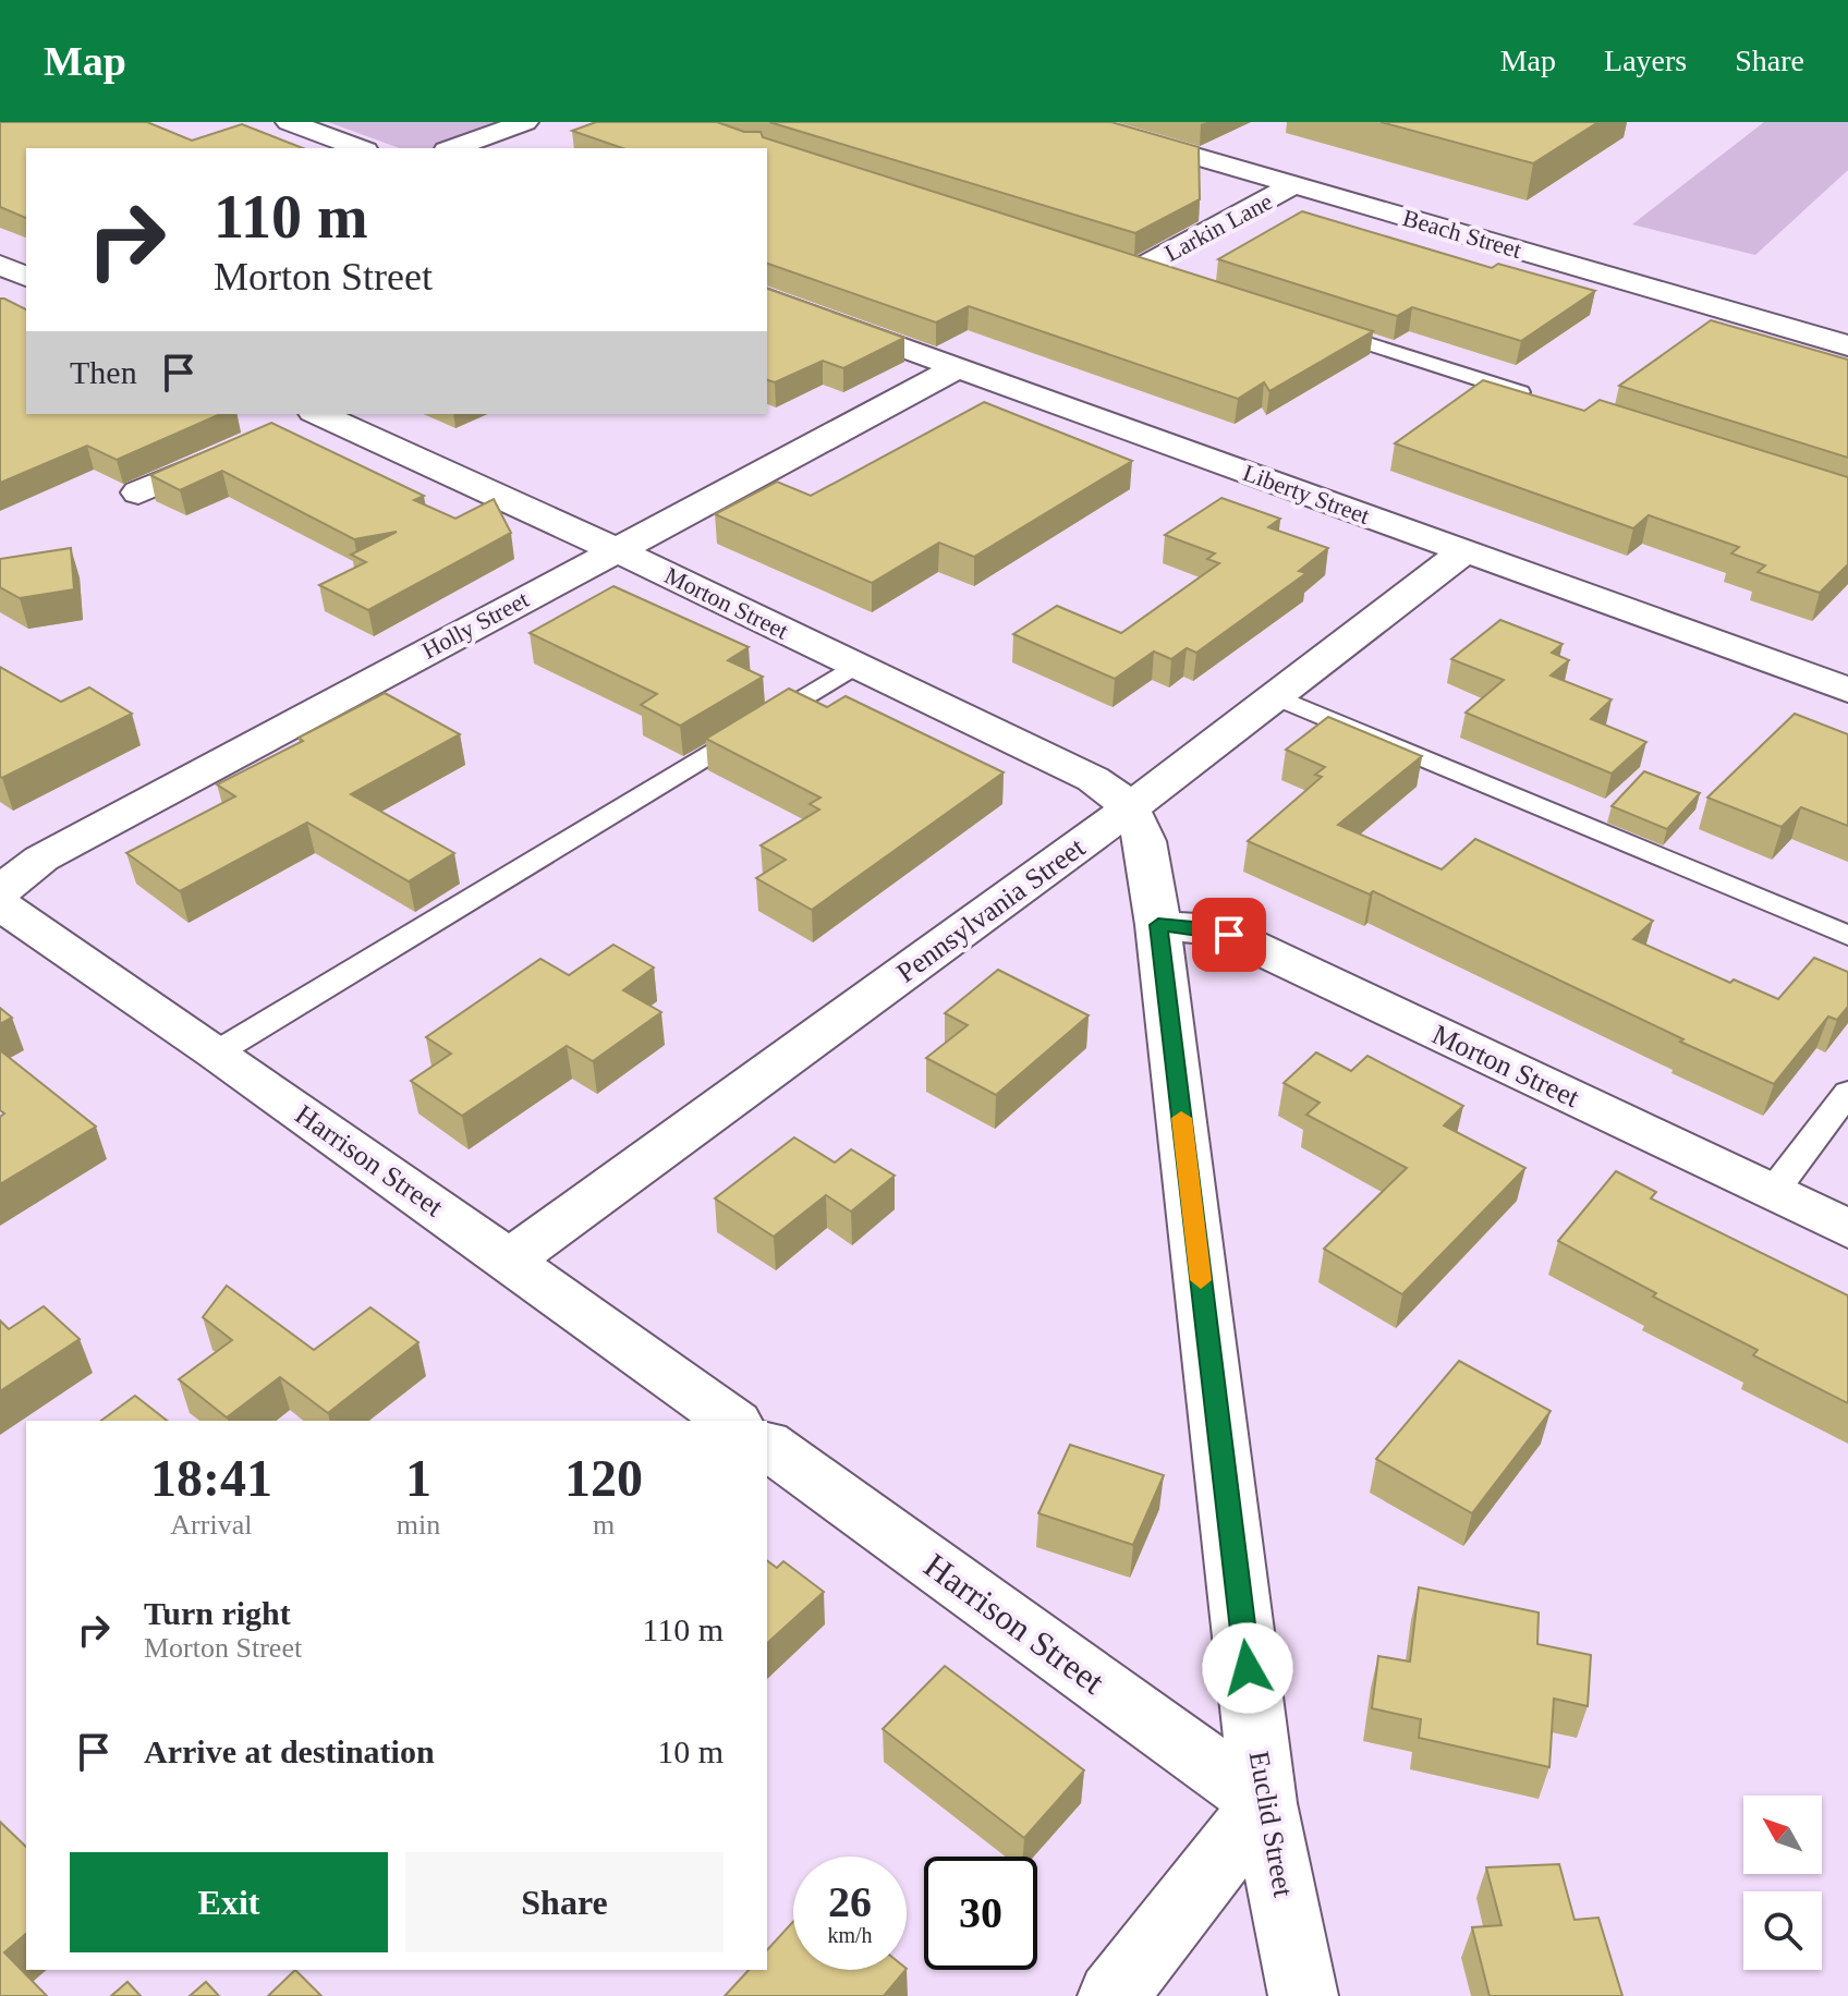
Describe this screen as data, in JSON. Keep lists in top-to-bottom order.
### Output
{
  "streets": {
    "street": [
      "Larkin Lane",
      "Beach Street",
      "Liberty Street",
      "Morton Street",
      "Holly Street",
      "Pennsylvania Street",
      "Harrison Street",
      "Euclid Street"
    ]
  },
  "crossings": [
    ["Larkin Lane", "Beach Street"],
    ["Liberty Street", "Holly Street"],
    ["Liberty Street", "Pennsylvania Street"],
    ["Morton Street", "Holly Street"],
    ["Morton Street", "Pennsylvania Street"],
    ["Morton Street", "Euclid Street"],
    ["Pennsylvania Street", "Harrison Street"],
    ["Pennsylvania Street", "Euclid Street"],
    ["Harrison Street", "Euclid Street"]
  ],
  "north": "top left",
  "page": {
    "header": "Map",
    "nav": ["Map", "Layers", "Share"],
    "turn": ["110 m", "Morton Street"],
    "then": "Then",
    "eta": [
      "18:41",
      "Arrival",
      "1",
      "min",
      "120",
      "m"
    ],
    "list": [
      {
        "name": "Turn right",
        "note": "Morton Street",
        "value": "110 m"
      },
      {
        "name": "Arrive at destination",
        "value": "10 m"
      }
    ],
    "buttons": ["Exit", "Share"],
    "speed": "26 km/h",
    "limit": "30"
  }
}
